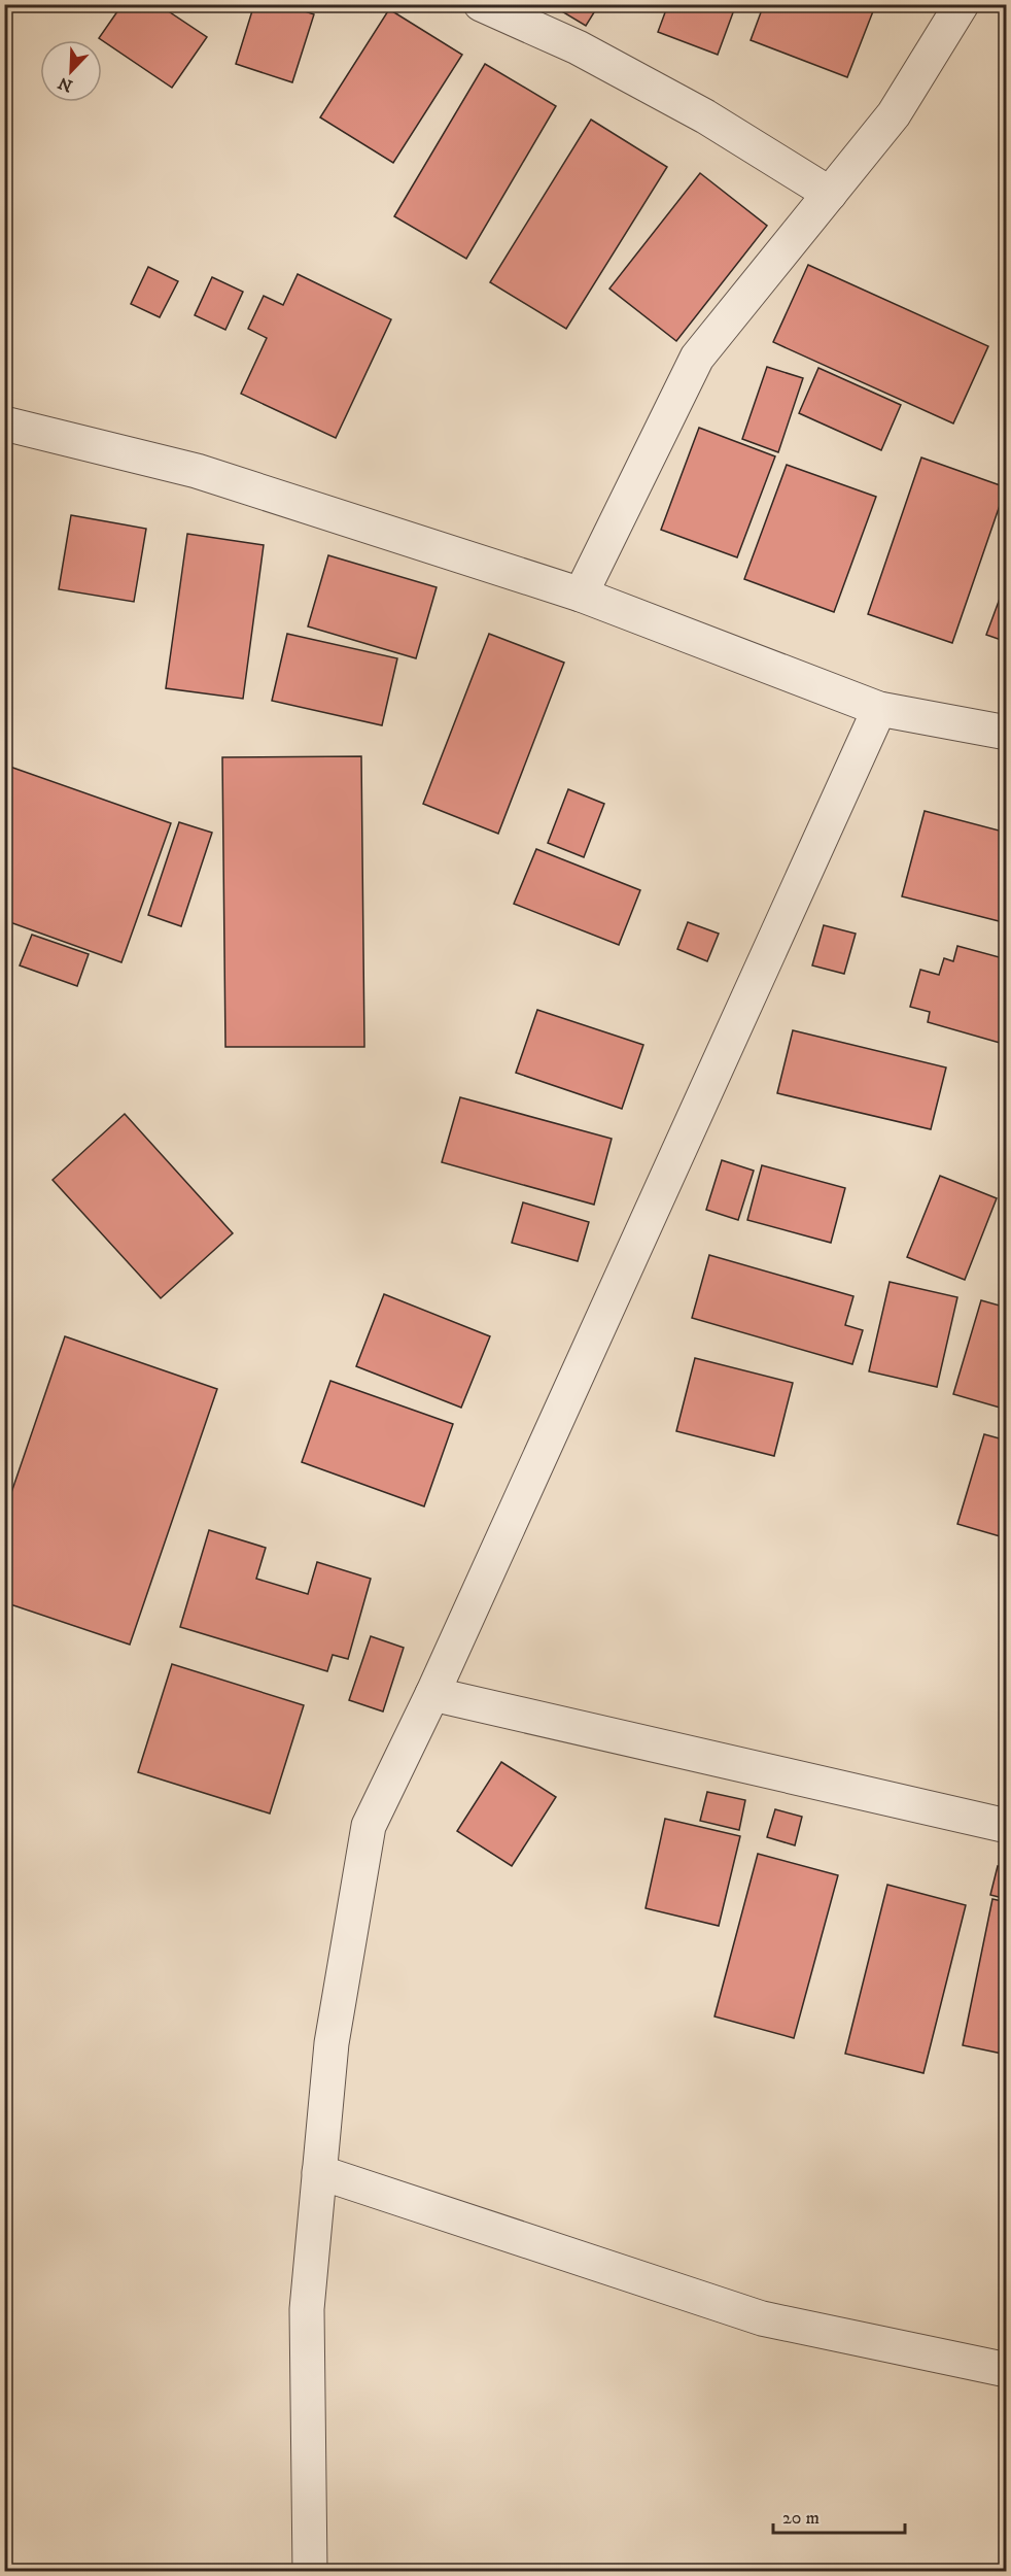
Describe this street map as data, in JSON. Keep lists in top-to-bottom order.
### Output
{
  "scale_bar": "20 m",
  "north": "bottom left"
}
